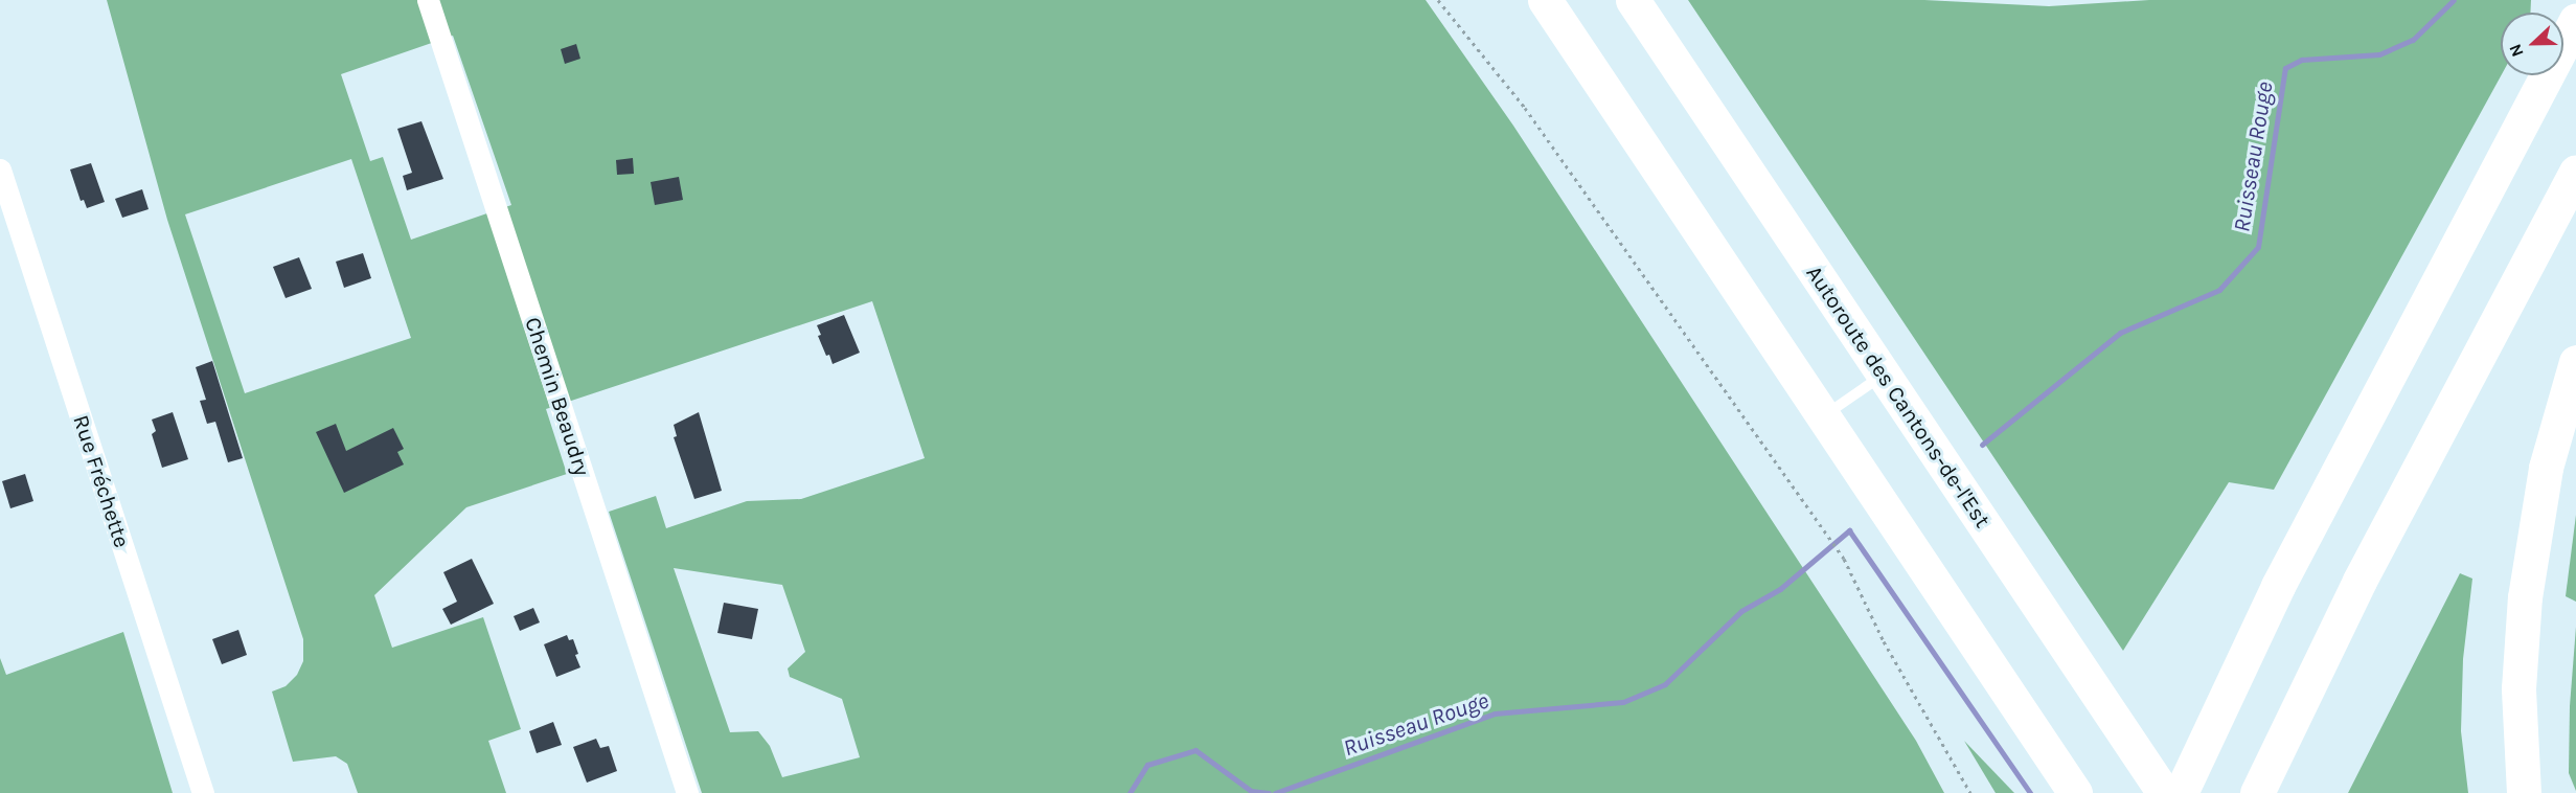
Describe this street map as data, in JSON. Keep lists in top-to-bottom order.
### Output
{
  "streets": {
    "highway": ["Autoroute des Cantons-de-l'Est"],
    "street": ["Chemin Beaudry", "Rue Fréchette"]
  },
  "water": ["Ruisseau Rouge"],
  "north": "left"
}
